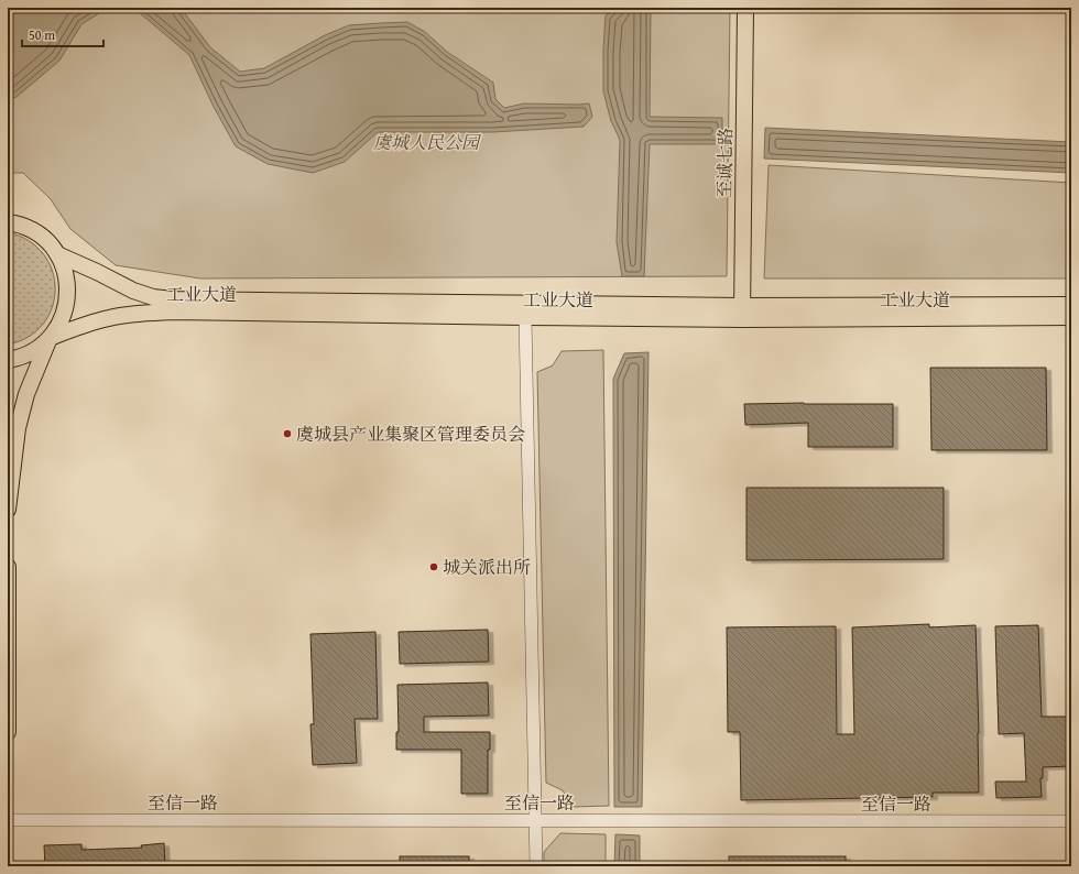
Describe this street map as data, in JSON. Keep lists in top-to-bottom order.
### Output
{
  "streets": {
    "main road": ["至诚七路", "工业大道"],
    "street": ["至信一路"]
  },
  "crossings": [
    ["至诚七路", "工业大道"]
  ],
  "parks": ["虞城人民公园"],
  "places": ["虞城县产业集聚区管理委员会", "城关派出所"],
  "scale_bar": "50 m"
}
